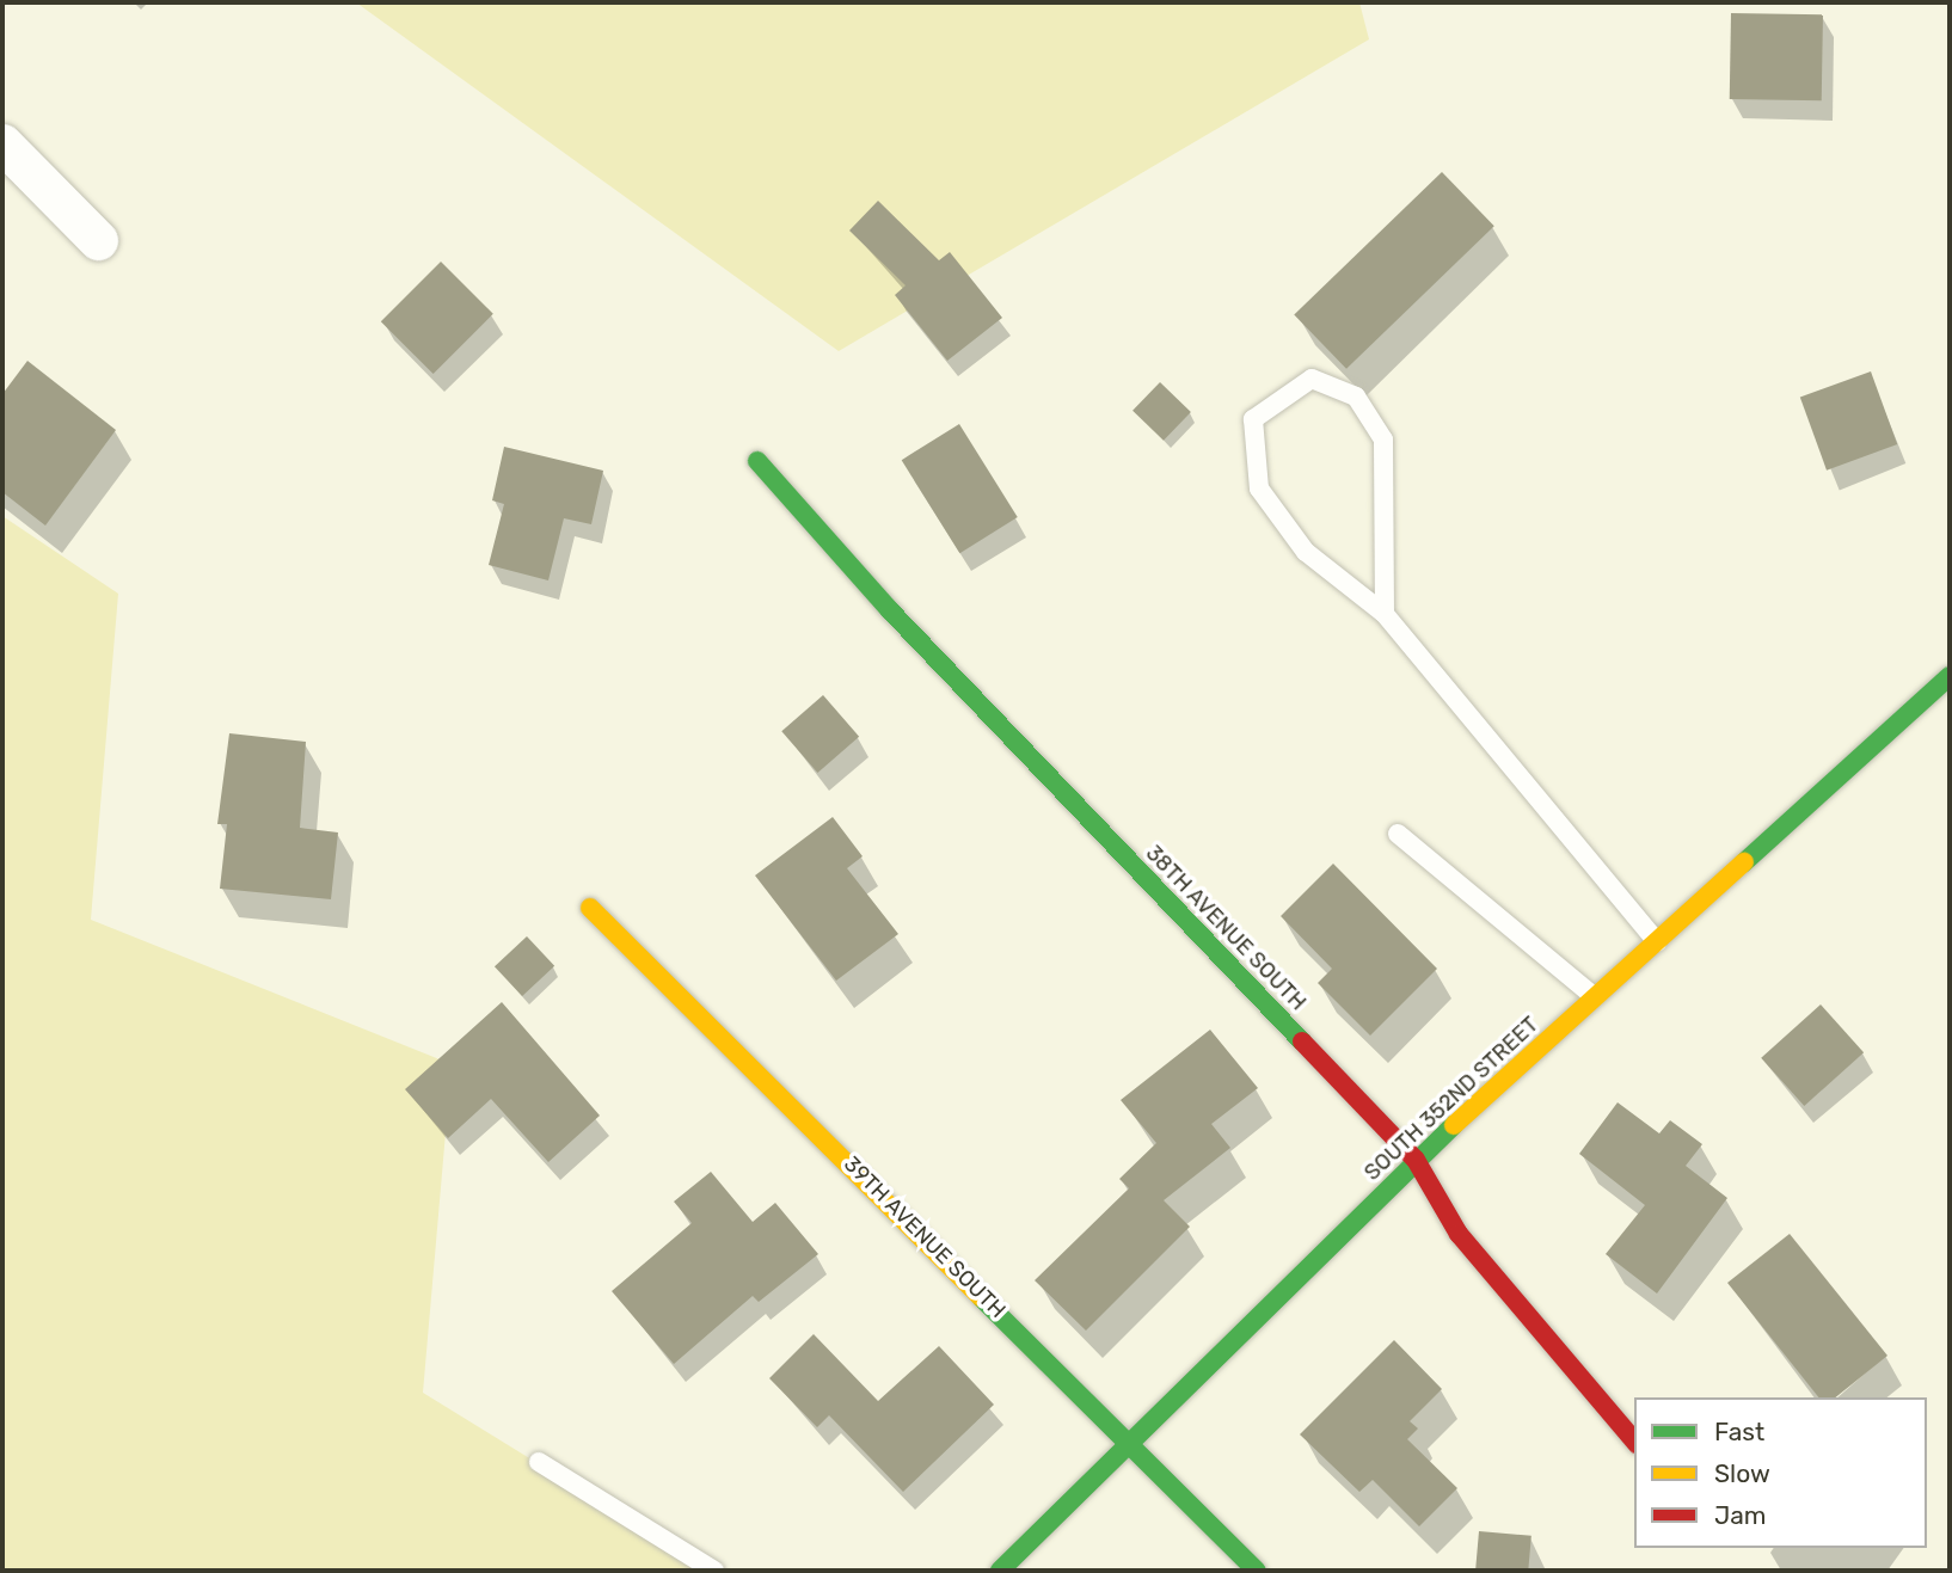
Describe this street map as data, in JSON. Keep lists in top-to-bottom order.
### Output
{
  "streets": {
    "street": ["38TH AVENUE SOUTH", "SOUTH 352ND STREET", "39TH AVENUE SOUTH"]
  },
  "crossings": [
    ["38TH AVENUE SOUTH", "SOUTH 352ND STREET"],
    ["SOUTH 352ND STREET", "39TH AVENUE SOUTH"]
  ],
  "legend": ["Fast", "Slow", "Jam"]
}
